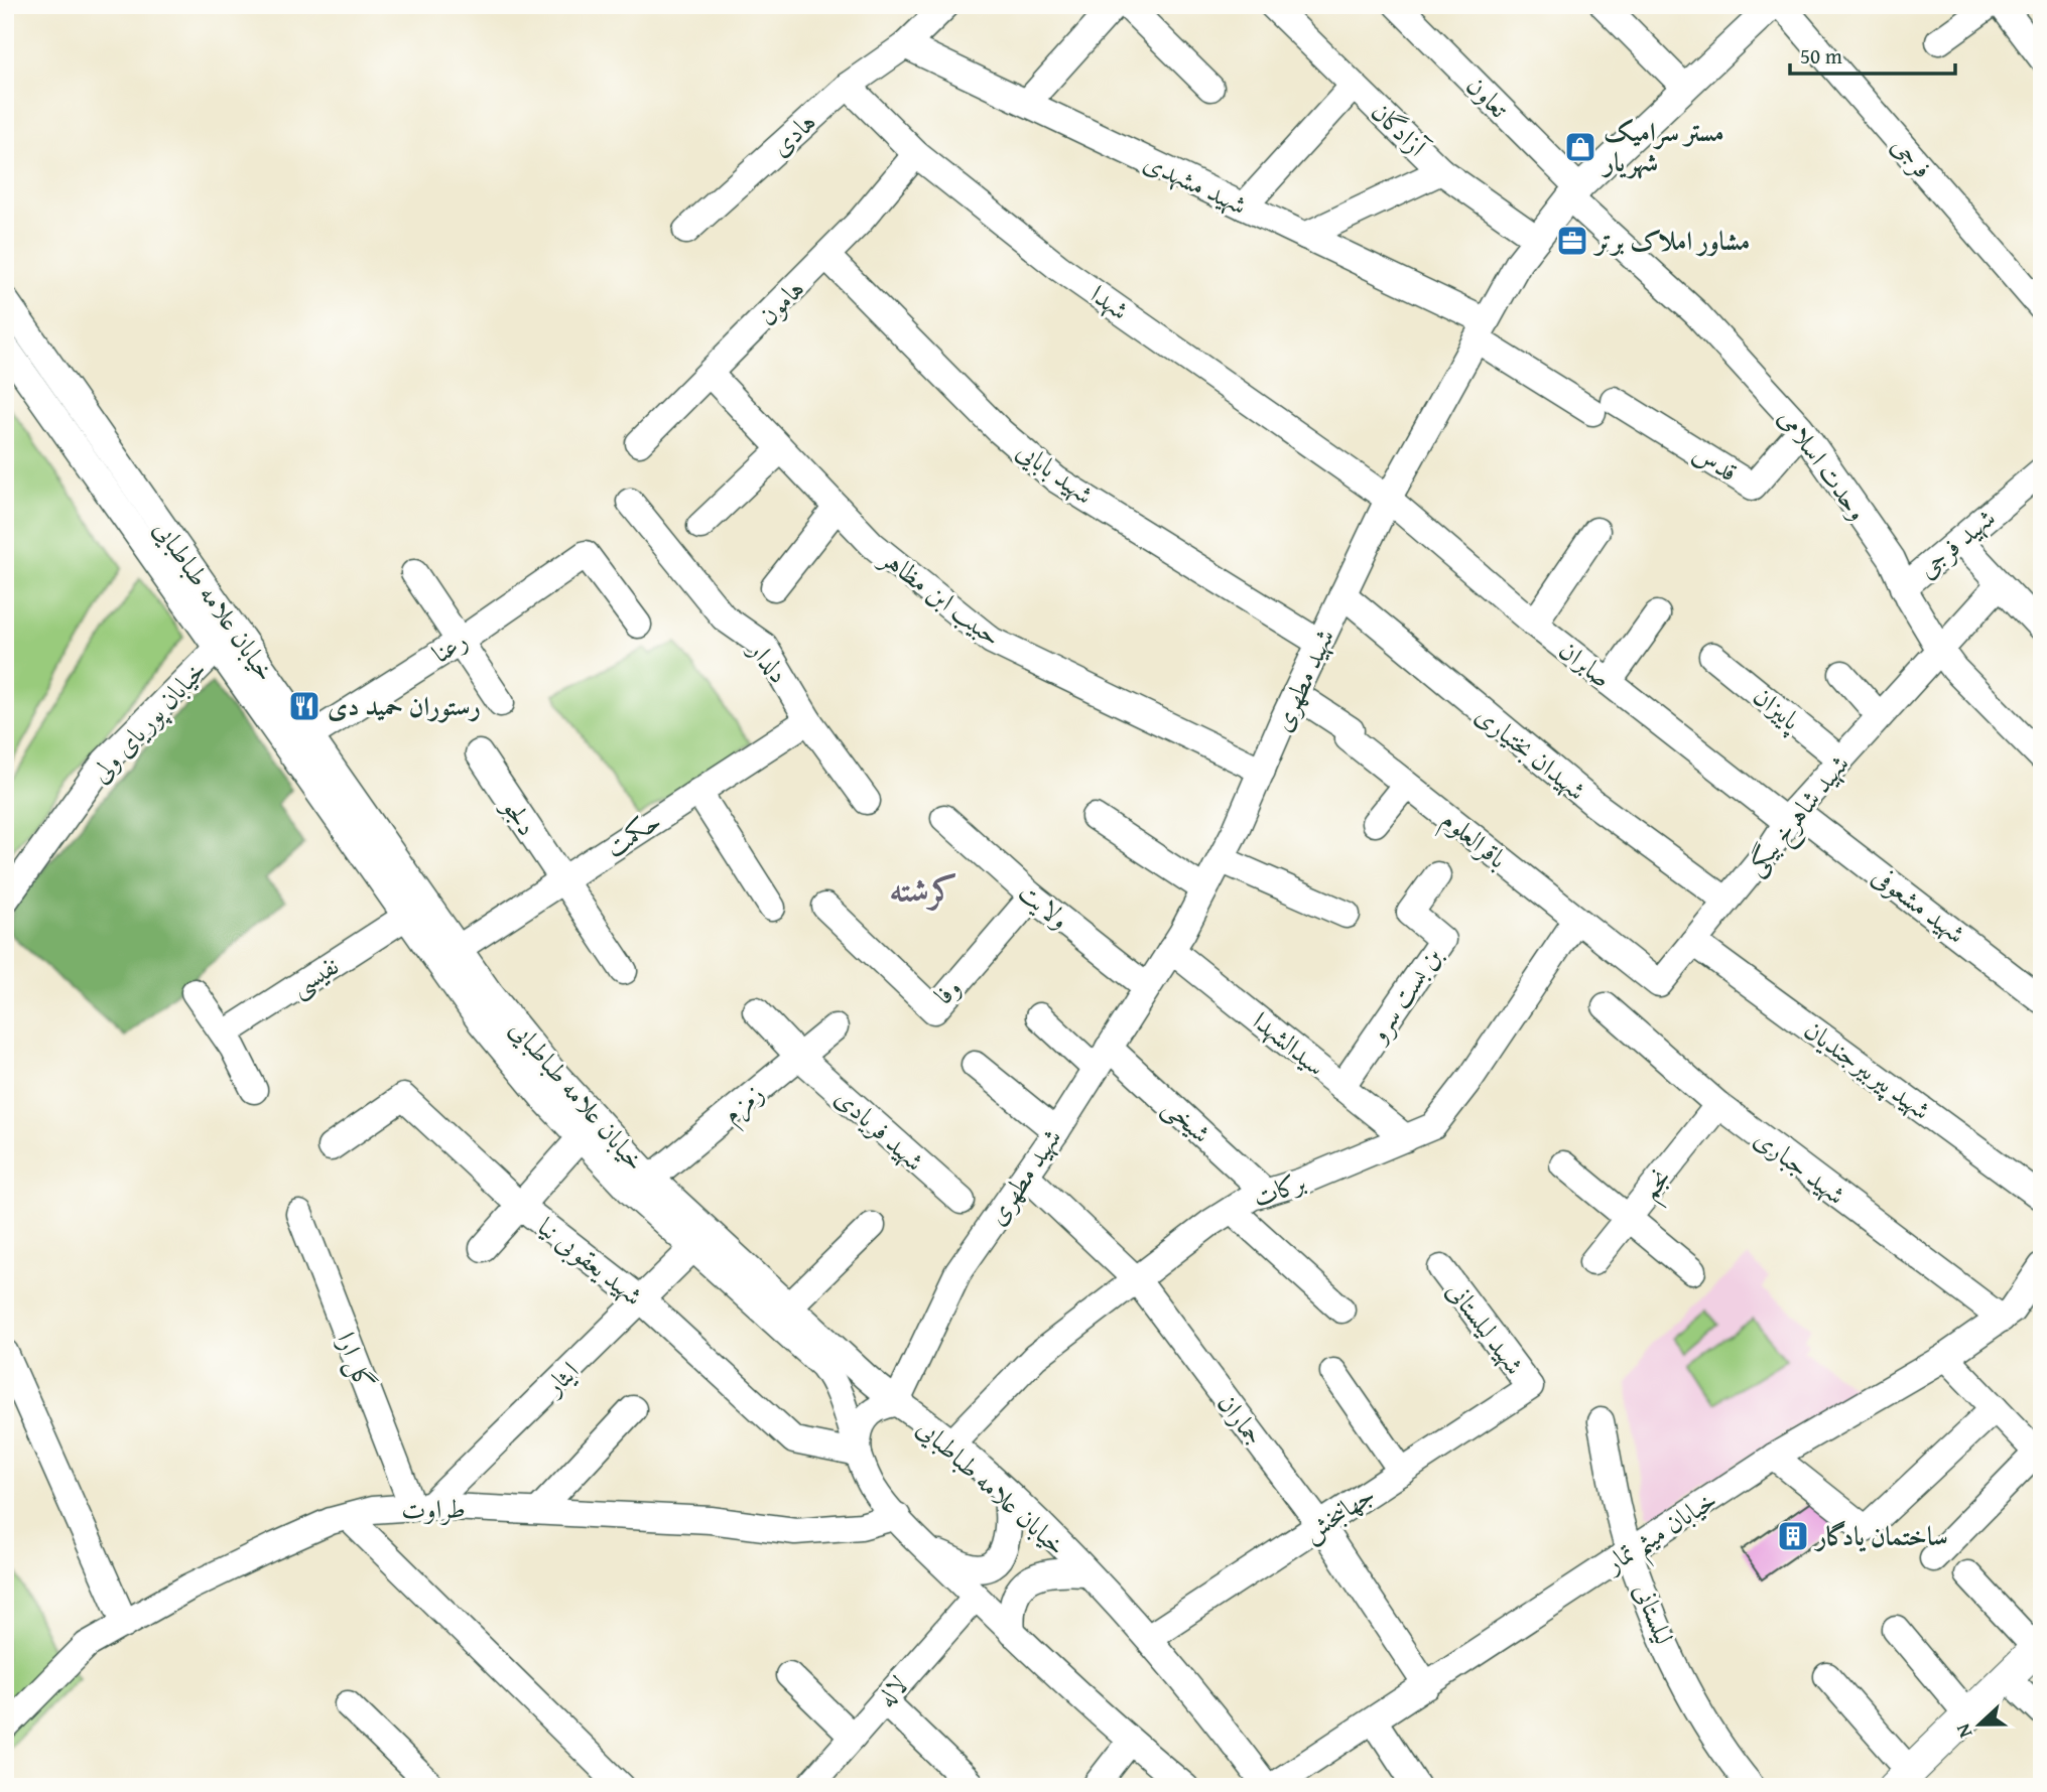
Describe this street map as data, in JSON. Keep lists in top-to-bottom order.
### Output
{
  "streets": {
    "street": [
      "تعاون",
      "آزادگان",
      "هادی",
      "فرجی",
      "شهید مشهدی",
      "هامون",
      "شهدا",
      "قدس",
      "وحدت اسلامی",
      "شهید بابایی",
      "شهید فرجی",
      "حبیب ابن مظاهر",
      "خیابان علامه طباطبایی",
      "رعنا",
      "دلدار",
      "صابران",
      "شهید مطهری",
      "پاییزان",
      "خیابان پوریای ولی",
      "شهیدان بختیاری",
      "شهید شاهرخ بیگی",
      "دلجو",
      "حکمت",
      "باقرالعلوم",
      "شهید مشعوفی",
      "ولایت",
      "نفیسی",
      "وفا",
      "بن بست سرو",
      "سیدالشهدا",
      "شهید پیربیرجندیان",
      "زمزم",
      "شیخی",
      "شهید فریادی",
      "شهید جباری",
      "نجم",
      "برکات",
      "شهید یعقوبی نیا",
      "شهید لیلستانی",
      "گل ارا",
      "ایثار",
      "جماران",
      "طراوت",
      "جهانبخش",
      "خیابان میثم تمار",
      "لیلستانی",
      "لاله"
    ]
  },
  "crossings": [
    ["تعاون", "وحدت اسلامی"],
    ["تعاون", "شهید مطهری"],
    ["آزادگان", "شهید مطهری"],
    ["هادی", "شهید مشهدی"],
    ["هادی", "شهدا"],
    ["شهید مشهدی", "قدس"],
    ["شهید مشهدی", "شهید مطهری"],
    ["هامون", "شهدا"],
    ["هامون", "شهید بابایی"],
    ["هامون", "حبیب ابن مظاهر"],
    ["شهدا", "صابران"],
    ["شهدا", "شهید مطهری"],
    ["قدس", "وحدت اسلامی"],
    ["قدس", "شهید مطهری"],
    ["وحدت اسلامی", "شهید فرجی"],
    ["وحدت اسلامی", "شهید مطهری"],
    ["وحدت اسلامی", "شهید شاهرخ بیگی"],
    ["شهید بابایی", "شهید مطهری"],
    ["حبیب ابن مظاهر", "شهید مطهری"],
    ["خیابان علامه طباطبایی", "رعنا"],
    ["خیابان علامه طباطبایی", "شهید مطهری"],
    ["خیابان علامه طباطبایی", "خیابان پوریای ولی"],
    ["خیابان علامه طباطبایی", "حکمت"],
    ["خیابان علامه طباطبایی", "نفیسی"],
    ["خیابان علامه طباطبایی", "زمزم"],
    ["خیابان علامه طباطبایی", "برکات"],
    ["خیابان علامه طباطبایی", "شهید یعقوبی نیا"],
    ["خیابان علامه طباطبایی", "ایثار"],
    ["خیابان علامه طباطبایی", "طراوت"],
    ["خیابان علامه طباطبایی", "جهانبخش"],
    ["خیابان علامه طباطبایی", "خیابان میثم تمار"],
    ["خیابان علامه طباطبایی", "لاله"],
    ["دلدار", "حکمت"],
    ["صابران", "شهید مطهری"],
    ["صابران", "شهید شاهرخ بیگی"],
    ["صابران", "شهید مشعوفی"],
    ["شهید مطهری", "شهیدان بختیاری"],
    ["شهید مطهری", "باقرالعلوم"],
    ["شهید مطهری", "ولایت"],
    ["شهید مطهری", "سیدالشهدا"],
    ["شهید مطهری", "شیخی"],
    ["شهید مطهری", "جماران"],
    ["پاییزان", "شهید شاهرخ بیگی"],
    ["شهیدان بختیاری", "شهید شاهرخ بیگی"],
    ["شهید شاهرخ بیگی", "باقرالعلوم"],
    ["شهید شاهرخ بیگی", "شهید مشعوفی"],
    ["شهید شاهرخ بیگی", "شهید پیربیرجندیان"],
    ["دلجو", "حکمت"],
    ["باقرالعلوم", "برکات"],
    ["ولایت", "وفا"],
    ["بن بست سرو", "سیدالشهدا"],
    ["سیدالشهدا", "برکات"],
    ["زمزم", "شهید فریادی"],
    ["شیخی", "برکات"],
    ["شهید جباری", "نجم"],
    ["شهید جباری", "خیابان میثم تمار"],
    ["برکات", "جماران"],
    ["شهید یعقوبی نیا", "ایثار"],
    ["شهید لیلستانی", "جهانبخش"],
    ["گل ارا", "ایثار"],
    ["گل ارا", "طراوت"],
    ["ایثار", "طراوت"],
    ["جماران", "جهانبخش"],
    ["جماران", "خیابان میثم تمار"],
    ["خیابان میثم تمار", "لیلستانی"]
  ],
  "districts": ["کرشته"],
  "places": {
    "shop": ["مستر سرامیک شهریار"],
    "office": ["مشاور املاک برتر"],
    "restaurant": ["رستوران حمید دی"],
    "building": ["ساختمان یادگار"]
  },
  "scale_bar": "50 m",
  "north": "left"
}
